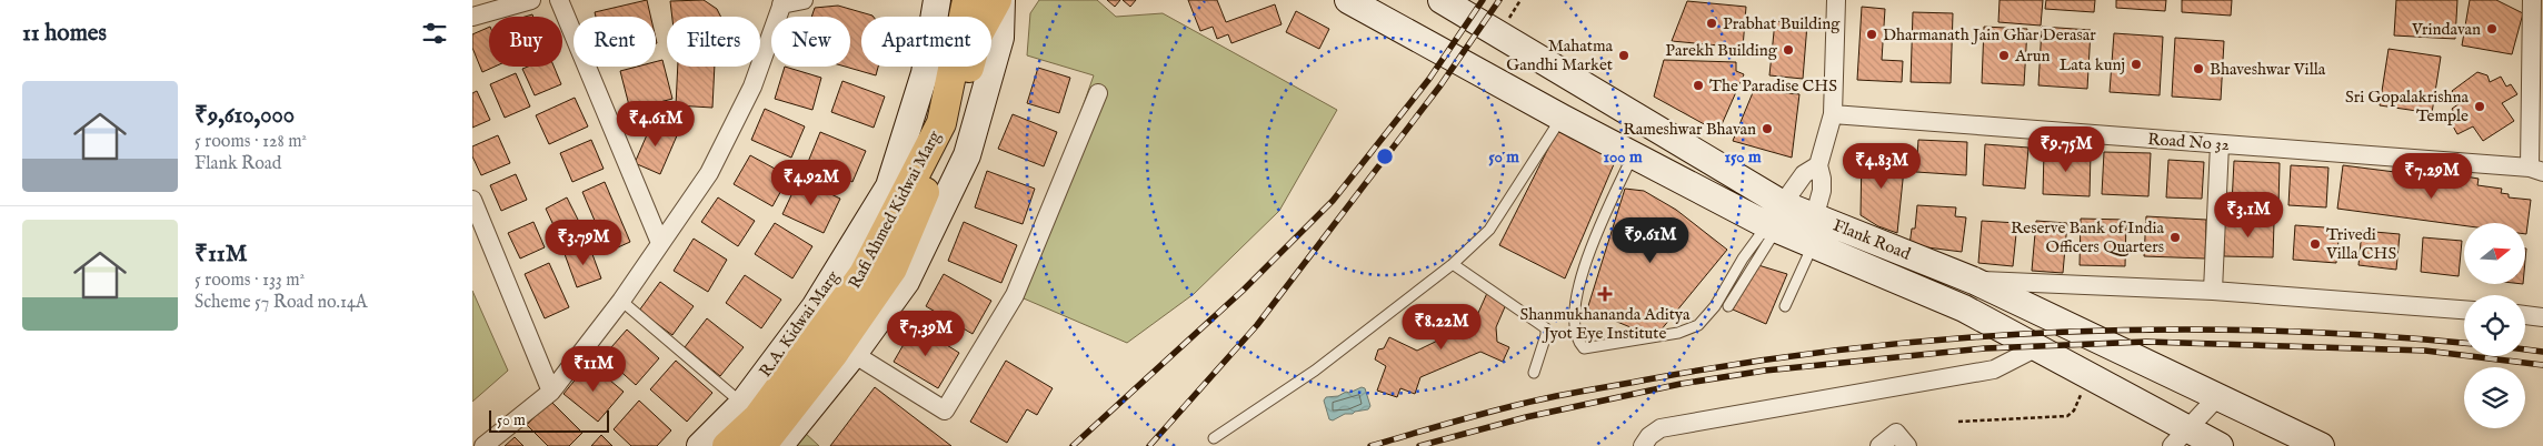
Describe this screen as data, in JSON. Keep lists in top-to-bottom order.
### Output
{
  "streets": {
    "main road": ["Rafi Ahmed Kidwai Marg"],
    "street": ["Road No 32", "Flank Road", "R.A. Kidwai Marg"]
  },
  "places": {
    "other": [
      "Prabhat Building",
      "Vrindavan",
      "Dharmanath Jain Ghar Derasar",
      "Parekh Building",
      "Mahatma Gandhi Market",
      "Arun",
      "Lata kunj",
      "Bhaveshwar Villa",
      "The Paradise CHS",
      "Sri Gopalakrishna Temple",
      "Rameshwar Bhavan",
      "Reserve Bank of India Officers Quarters",
      "Trivedi Villa CHS"
    ],
    "health": ["Shanmukhananda Aditya Jyot Eye Institute"]
  },
  "scale_bar": "50 m",
  "north": "right",
  "page": {
    "heading": "11 homes",
    "chip": [
      "Buy",
      "Rent",
      "Filters",
      "New",
      "Apartment"
    ],
    "list": [
      {
        "name": "₹9,610,000",
        "note": "5 rooms · 128 m² · Flank Road"
      },
      {
        "name": "₹11M",
        "note": "5 rooms · 133 m² · Scheme 57 Road no.14A"
      }
    ],
    "price": [
      "₹4.61M",
      "₹9.75M",
      "₹4.83M",
      "₹7.29M",
      "₹4.92M",
      "₹3.1M",
      "₹9.61M",
      "₹3.79M",
      "₹8.22M",
      "₹7.39M",
      "₹11M"
    ],
    "scale": "50 m"
  },
  "rings": ["50 m", "100 m", "150 m"]
}
